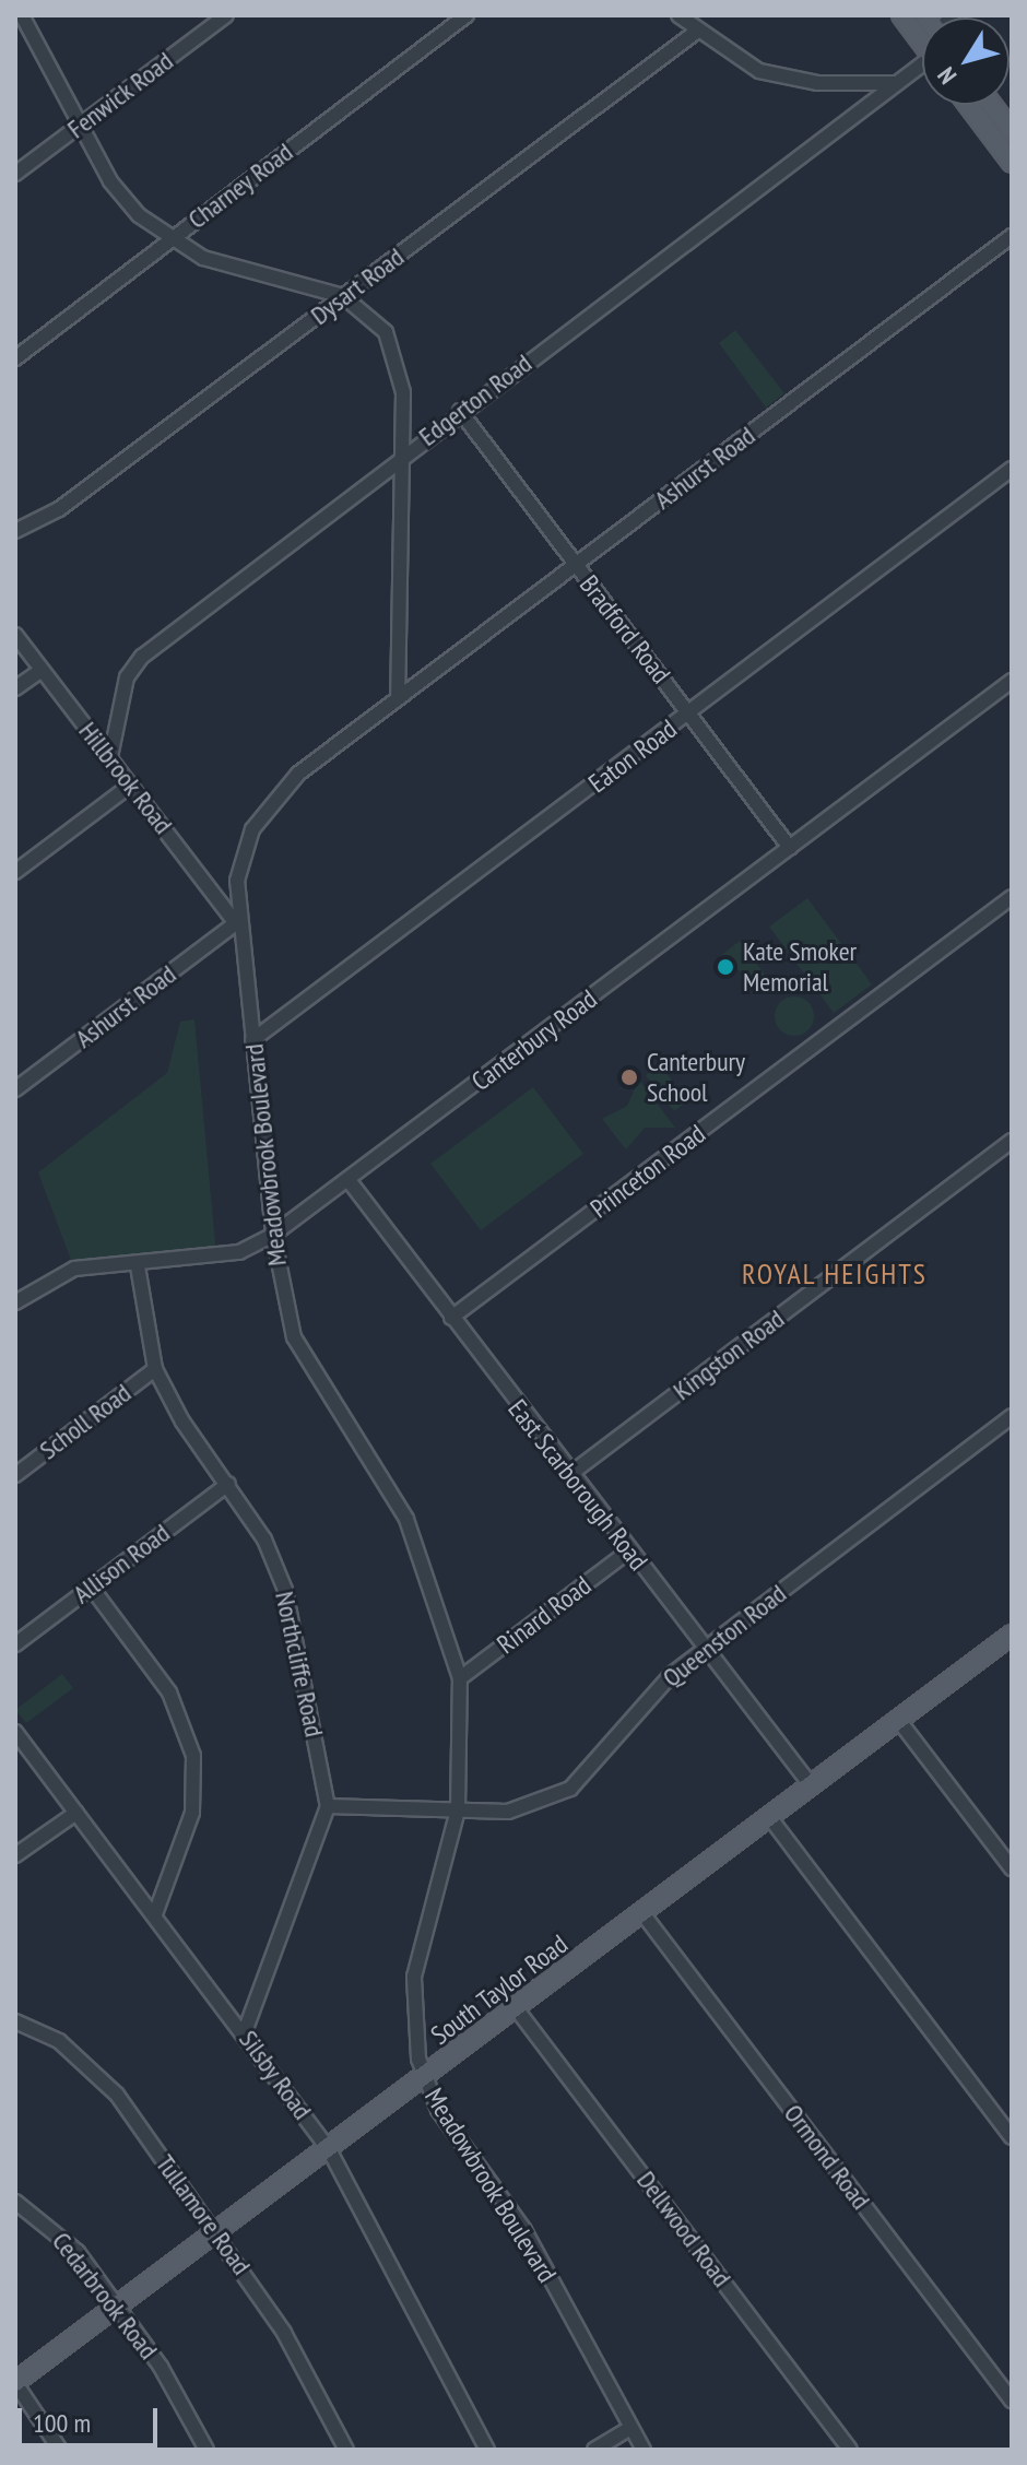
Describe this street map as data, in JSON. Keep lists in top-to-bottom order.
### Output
{
  "streets": {
    "main road": ["South Taylor Road"],
    "street": [
      "Fenwick Road",
      "Charney Road",
      "Dysart Road",
      "Edgerton Road",
      "Ashurst Road",
      "Bradford Road",
      "Eaton Road",
      "Hillbrook Road",
      "Canterbury Road",
      "Meadowbrook Boulevard",
      "Princeton Road",
      "Kingston Road",
      "Scholl Road",
      "East Scarborough Road",
      "Allison Road",
      "Rinard Road",
      "Queenston Road",
      "Northcliffe Road",
      "Silsby Road",
      "Ormond Road",
      "Tullamore Road",
      "Dellwood Road",
      "Cedarbrook Road"
    ]
  },
  "crossings": [
    ["Edgerton Road", "Bradford Road"],
    ["Edgerton Road", "Hillbrook Road"],
    ["Ashurst Road", "Bradford Road"],
    ["Ashurst Road", "Hillbrook Road"],
    ["Ashurst Road", "Meadowbrook Boulevard"],
    ["Bradford Road", "Eaton Road"],
    ["Bradford Road", "Canterbury Road"],
    ["Eaton Road", "Meadowbrook Boulevard"],
    ["Hillbrook Road", "Meadowbrook Boulevard"],
    ["Canterbury Road", "Meadowbrook Boulevard"],
    ["Canterbury Road", "East Scarborough Road"],
    ["Canterbury Road", "Northcliffe Road"],
    ["Meadowbrook Boulevard", "Rinard Road"],
    ["Meadowbrook Boulevard", "Queenston Road"],
    ["Meadowbrook Boulevard", "South Taylor Road"],
    ["Princeton Road", "East Scarborough Road"],
    ["Kingston Road", "East Scarborough Road"],
    ["Scholl Road", "Northcliffe Road"],
    ["East Scarborough Road", "Rinard Road"],
    ["East Scarborough Road", "Queenston Road"],
    ["East Scarborough Road", "South Taylor Road"],
    ["Allison Road", "Northcliffe Road"],
    ["Queenston Road", "Northcliffe Road"],
    ["South Taylor Road", "Silsby Road"],
    ["South Taylor Road", "Ormond Road"],
    ["South Taylor Road", "Tullamore Road"],
    ["South Taylor Road", "Dellwood Road"],
    ["South Taylor Road", "Cedarbrook Road"]
  ],
  "districts": ["ROYAL HEIGHTS"],
  "places": ["Kate Smoker Memorial", "Canterbury School"],
  "scale_bar": "100 m",
  "north": "bottom left"
}
